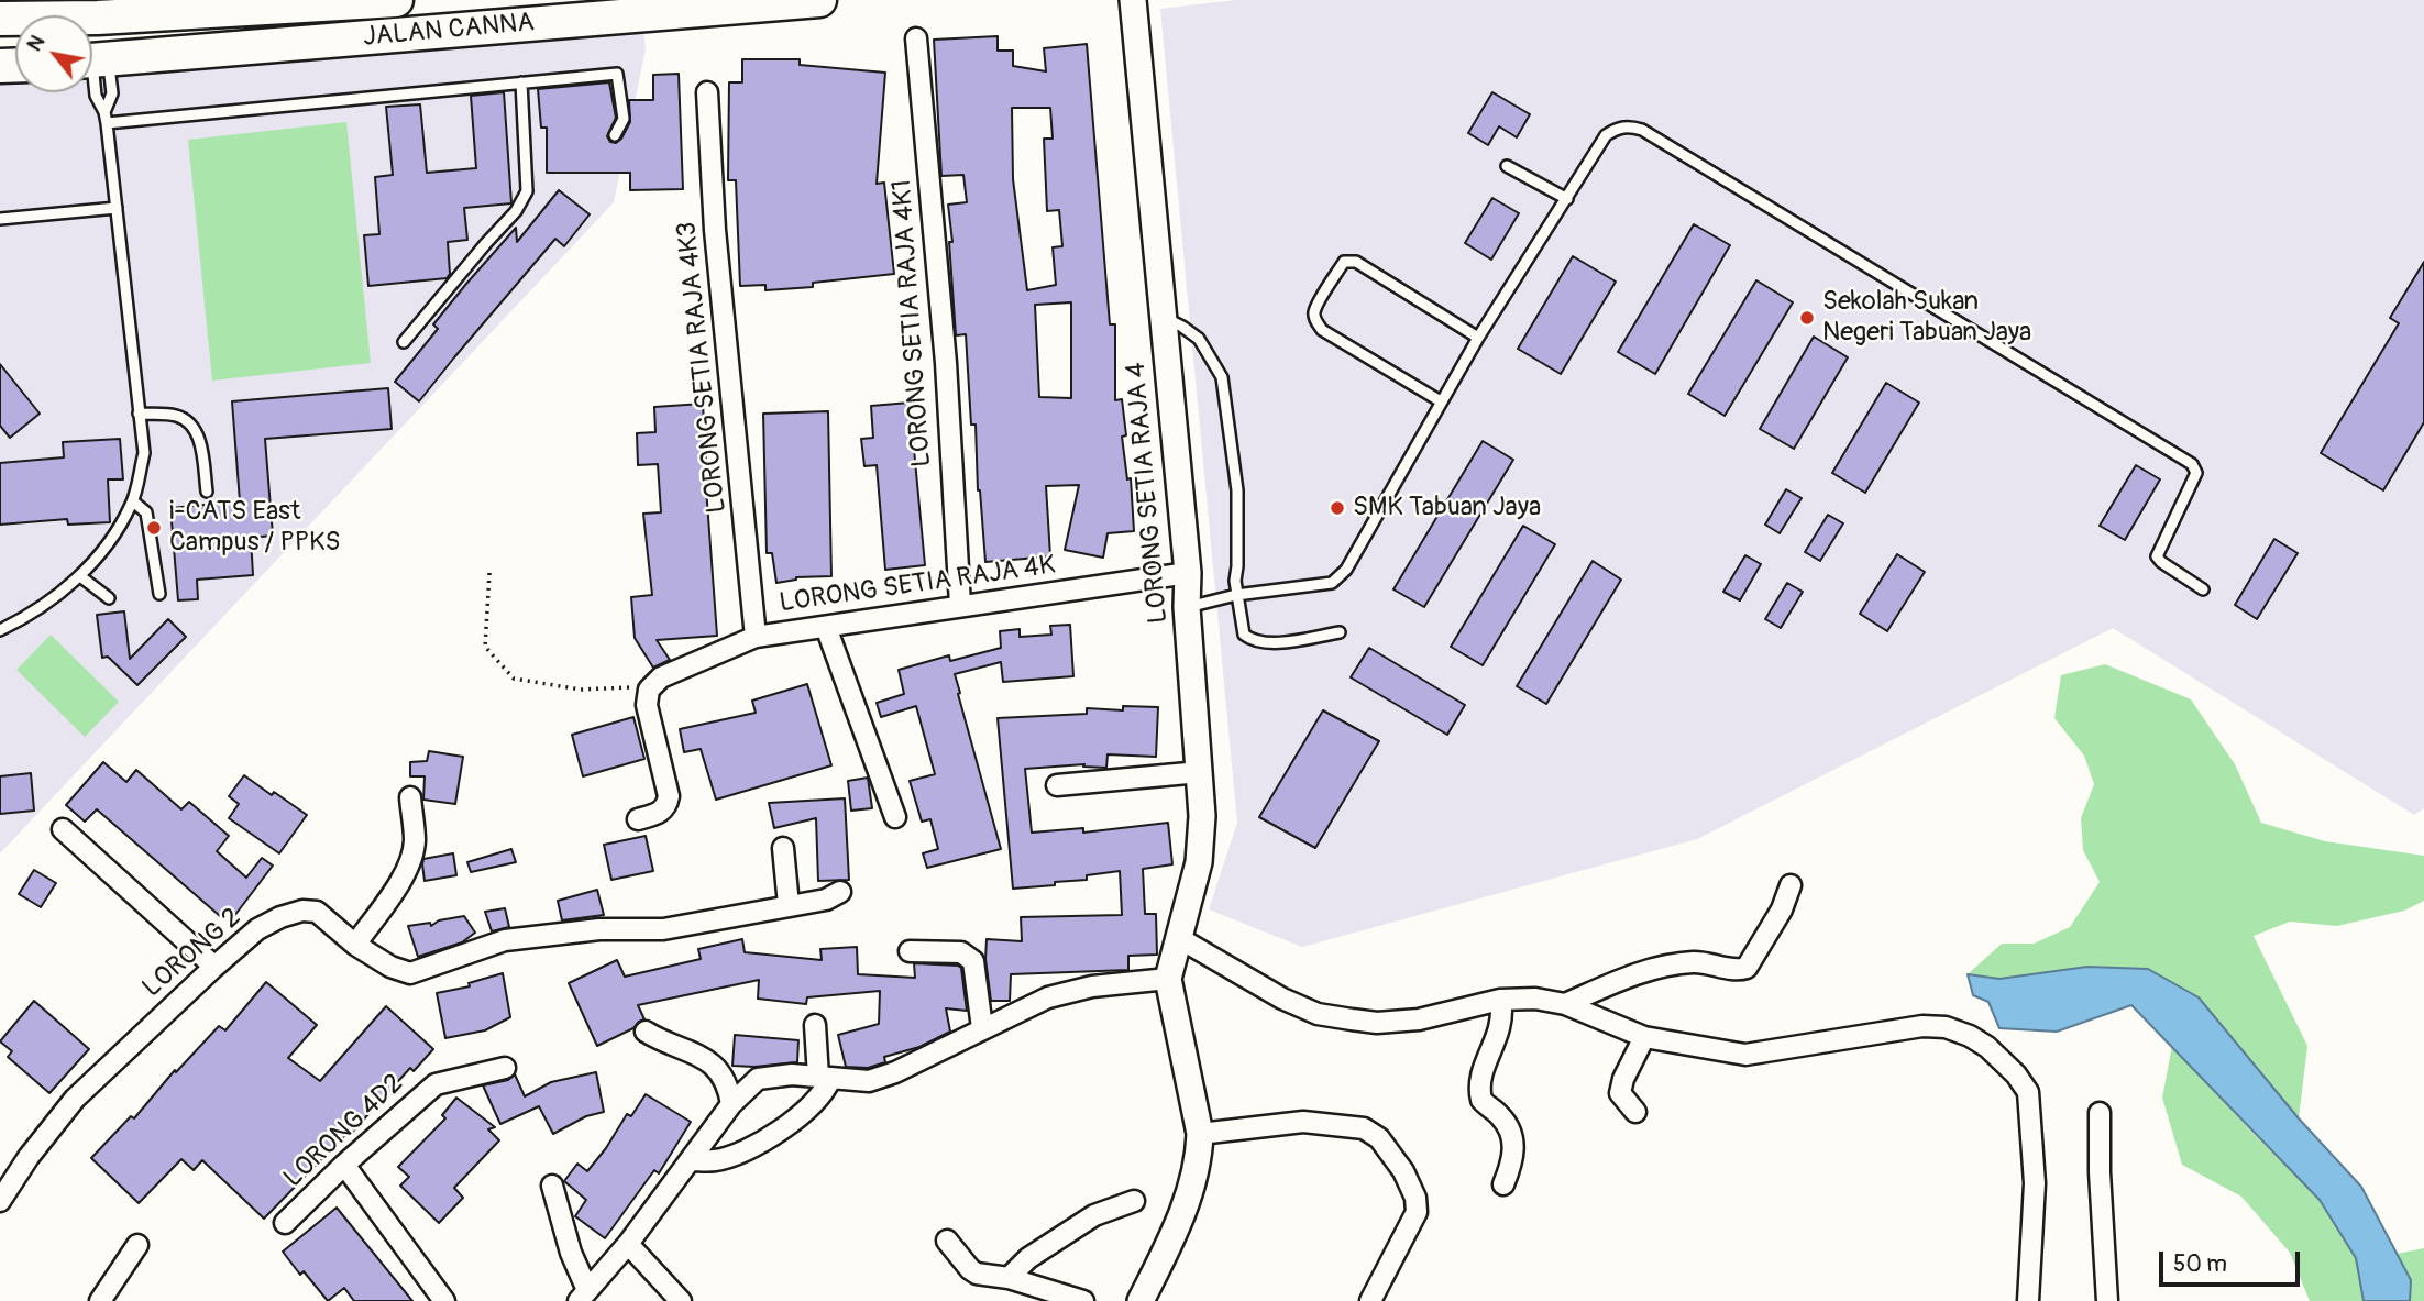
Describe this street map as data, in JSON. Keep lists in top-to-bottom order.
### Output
{
  "streets": {
    "highway": ["JALAN CANNA"],
    "street": [
      "LORONG SETIA RAJA 4K1",
      "LORONG SETIA RAJA 4K3",
      "LORONG SETIA RAJA 4",
      "LORONG SETIA RAJA 4K",
      "LORONG 2",
      "LORONG 4D2"
    ]
  },
  "crossings": [
    ["LORONG SETIA RAJA 4K1", "LORONG SETIA RAJA 4K"],
    ["LORONG SETIA RAJA 4K3", "LORONG SETIA RAJA 4K"],
    ["LORONG SETIA RAJA 4", "LORONG SETIA RAJA 4K"]
  ],
  "places": ["Sekolah Sukan Negeri Tabuan Jaya", "SMK Tabuan Jaya", "i-CATS East Campus / PPKS"],
  "scale_bar": "50 m",
  "north": "top left"
}
